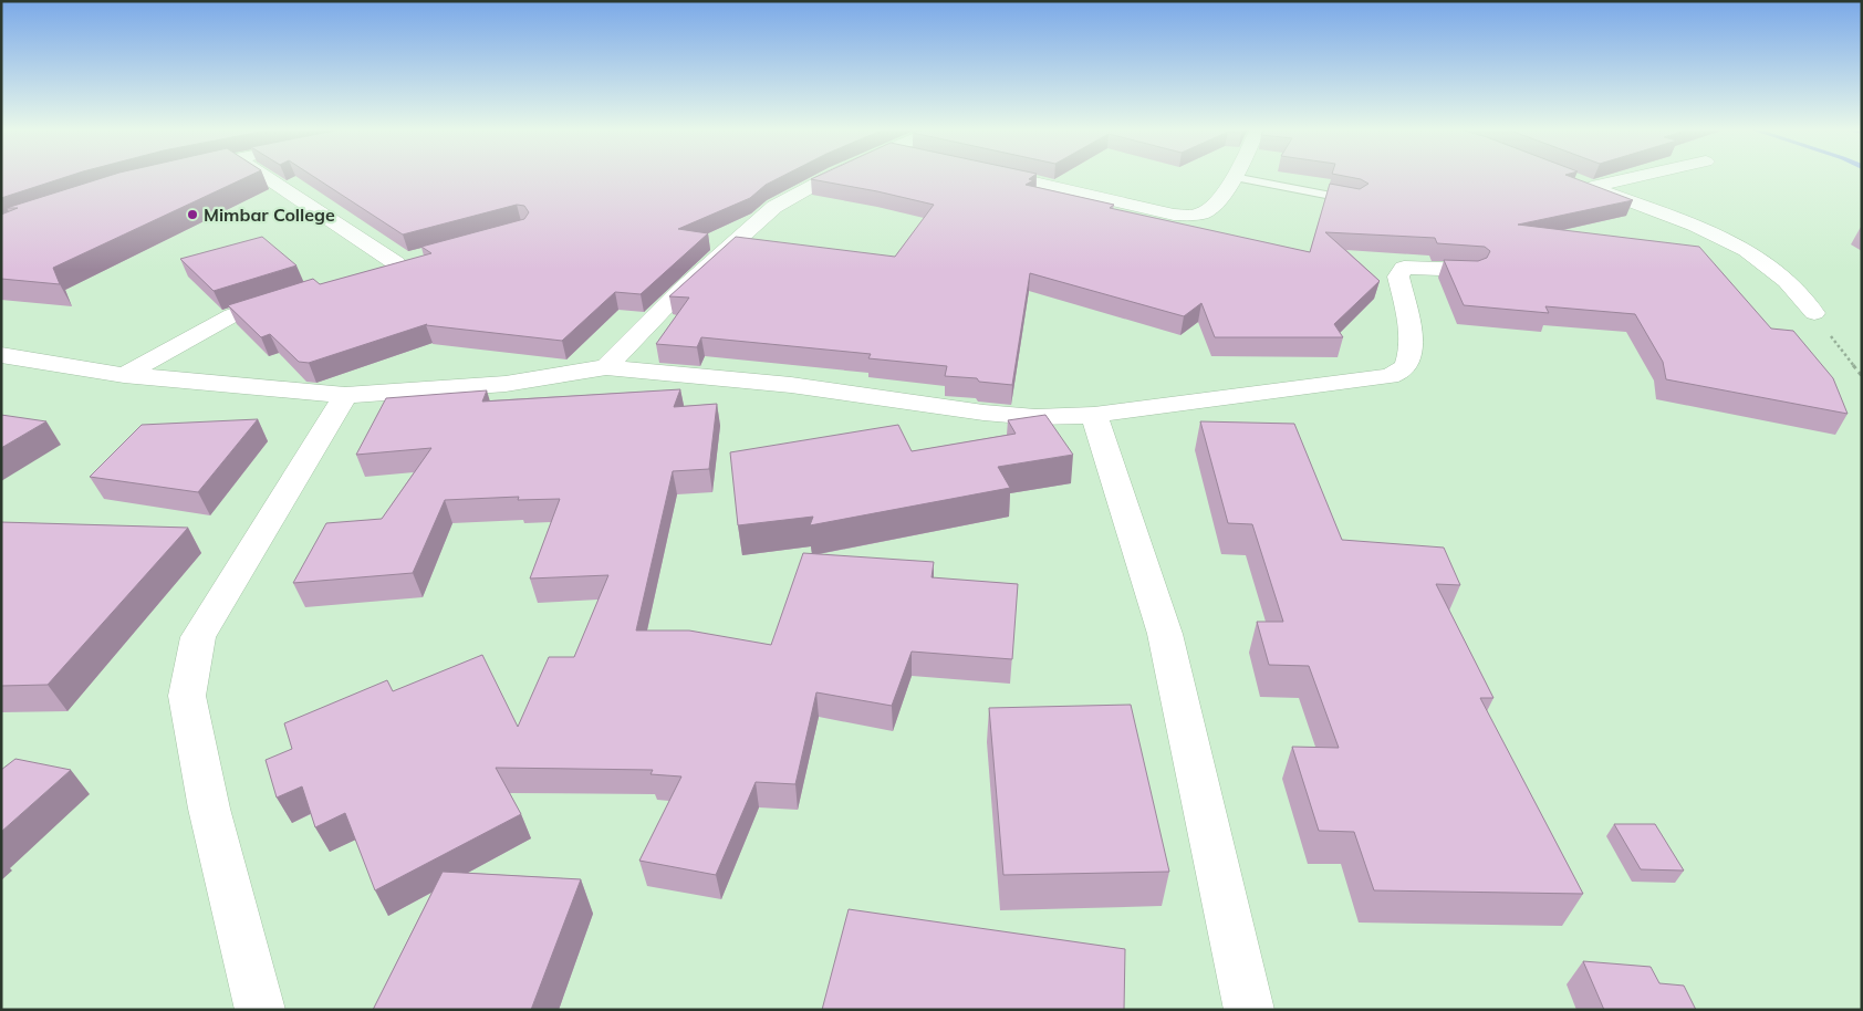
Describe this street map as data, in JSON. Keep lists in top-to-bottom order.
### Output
{
  "places": ["Mimbar College"]
}
